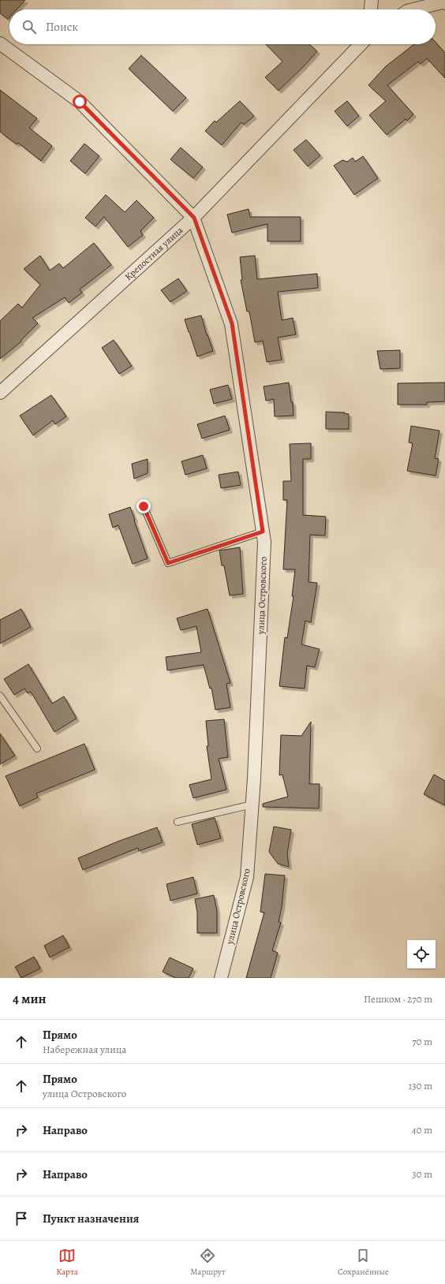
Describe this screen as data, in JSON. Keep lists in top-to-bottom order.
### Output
{
  "streets": {
    "street": ["Крепостная улица", "улица Островского"]
  },
  "crossings": [
    ["Крепостная улица", "улица Островского"]
  ],
  "page": {
    "search": "Поиск",
    "heading": ["4 мин", "Пешком · 270 m"],
    "list": [
      ["Прямо", "Набережная улица", "70 m"],
      ["Прямо", "улица Островского", "130 m"],
      ["Направо", "40 m"],
      ["Направо", "30 m"],
      "Пункт назначения"
    ],
    "nav": ["Карта", "Маршрут", "Сохранённые"]
  }
}
